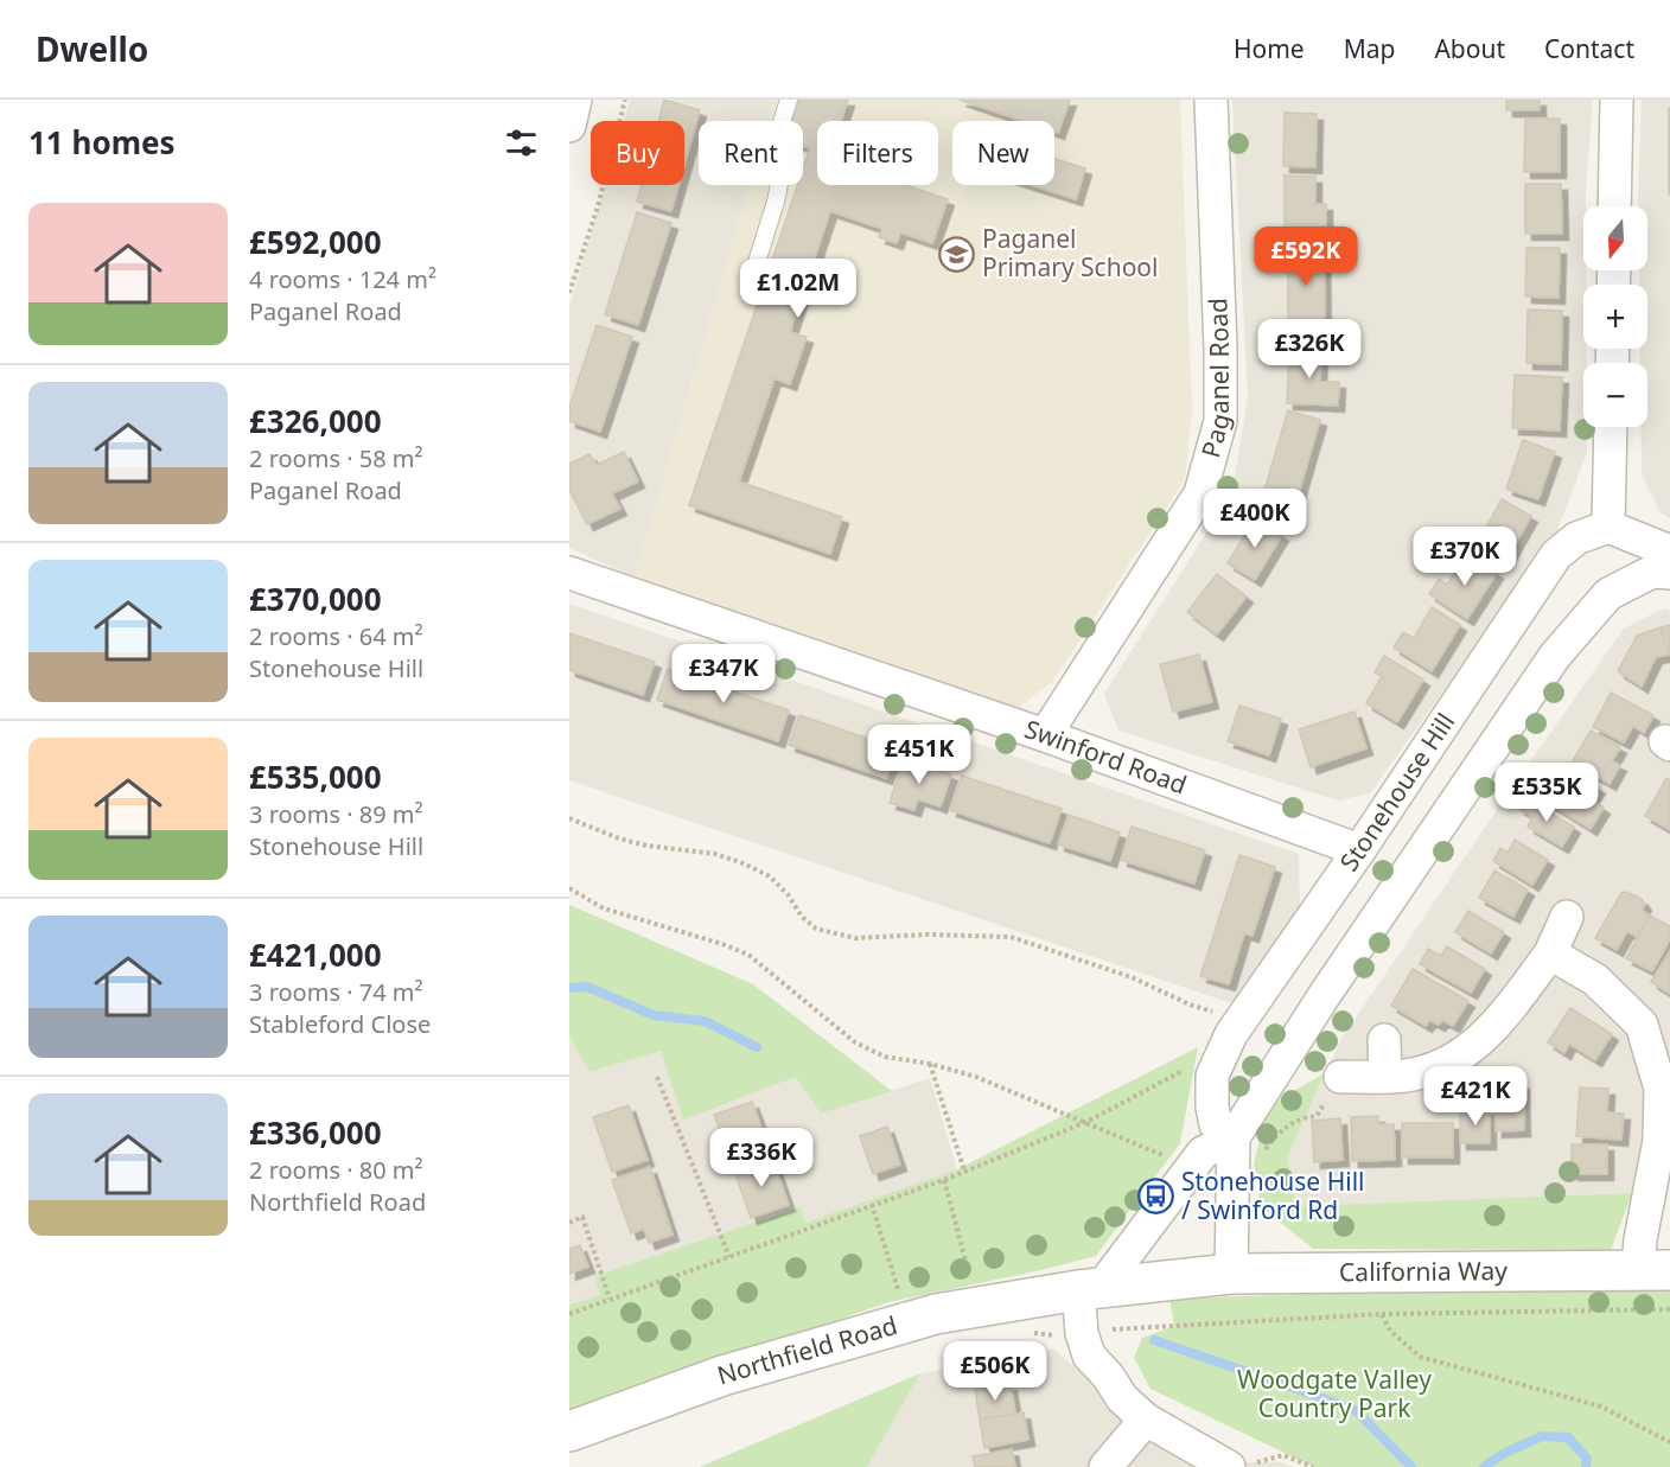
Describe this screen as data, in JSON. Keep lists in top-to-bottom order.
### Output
{
  "streets": {
    "street": [
      "Paganel Road",
      "Swinford Road",
      "Stonehouse Hill",
      "California Way",
      "Northfield Road"
    ]
  },
  "crossings": [
    ["Paganel Road", "Swinford Road"],
    ["Swinford Road", "Stonehouse Hill"],
    ["California Way", "Northfield Road"]
  ],
  "parks": ["Woodgate Valley Country Park"],
  "places": {
    "school or university": ["Paganel Primary School"],
    "bus stop": ["Stonehouse Hill / Swinford Rd"]
  },
  "north": "bottom",
  "page": {
    "header": "Dwello",
    "nav": [
      "Home",
      "Map",
      "About",
      "Contact"
    ],
    "heading": "11 homes",
    "chip": [
      "Buy",
      "Rent",
      "Filters",
      "New"
    ],
    "list": [
      {
        "name": "£592,000",
        "note": "4 rooms · 124 m² · Paganel Road"
      },
      {
        "name": "£326,000",
        "note": "2 rooms · 58 m² · Paganel Road"
      },
      {
        "name": "£370,000",
        "note": "2 rooms · 64 m² · Stonehouse Hill"
      },
      {
        "name": "£535,000",
        "note": "3 rooms · 89 m² · Stonehouse Hill"
      },
      {
        "name": "£421,000",
        "note": "3 rooms · 74 m² · Stableford Close"
      },
      {
        "name": "£336,000",
        "note": "2 rooms · 80 m² · Northfield Road"
      }
    ],
    "map_buttons": ["+", "−"],
    "price": [
      "£592K",
      "£1.02M",
      "£326K",
      "£400K",
      "£370K",
      "£347K",
      "£451K",
      "£535K",
      "£421K",
      "£336K",
      "£506K"
    ]
  }
}
